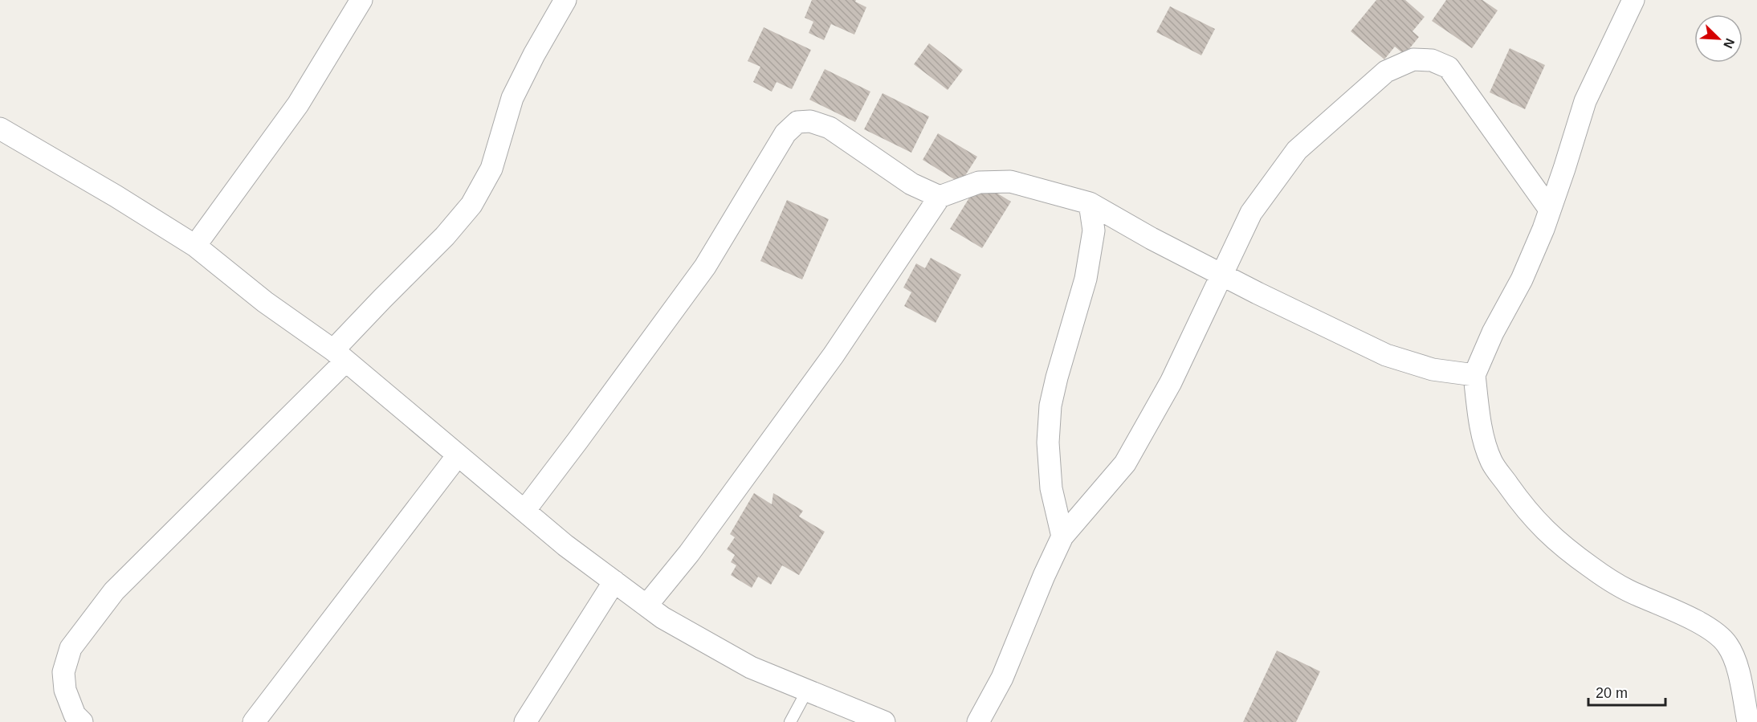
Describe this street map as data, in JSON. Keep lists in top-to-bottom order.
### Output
{
  "scale_bar": "20 m",
  "north": "bottom right"
}
